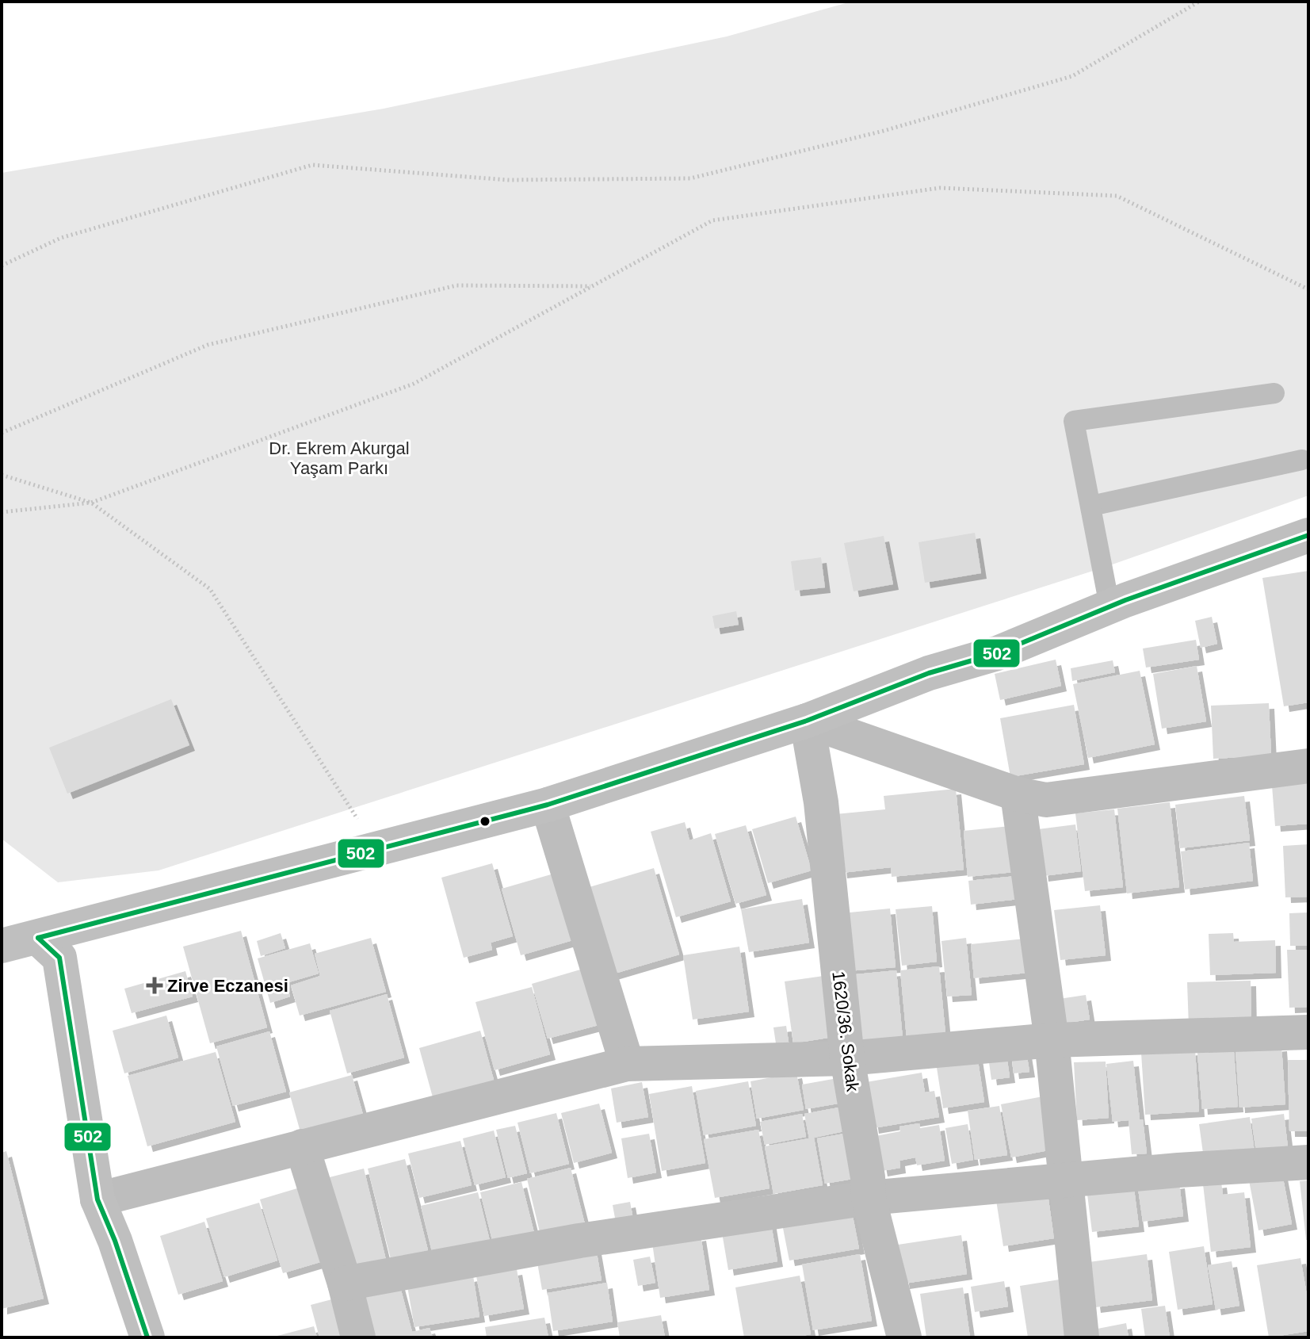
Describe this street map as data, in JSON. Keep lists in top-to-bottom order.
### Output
{
  "streets": {
    "street": ["1620/36. Sokak"]
  },
  "parks": ["Dr. Ekrem Akurgal Yaşam Parkı"],
  "places": {
    "health": ["Zirve Eczanesi"]
  },
  "lines": ["transit line 502"]
}
